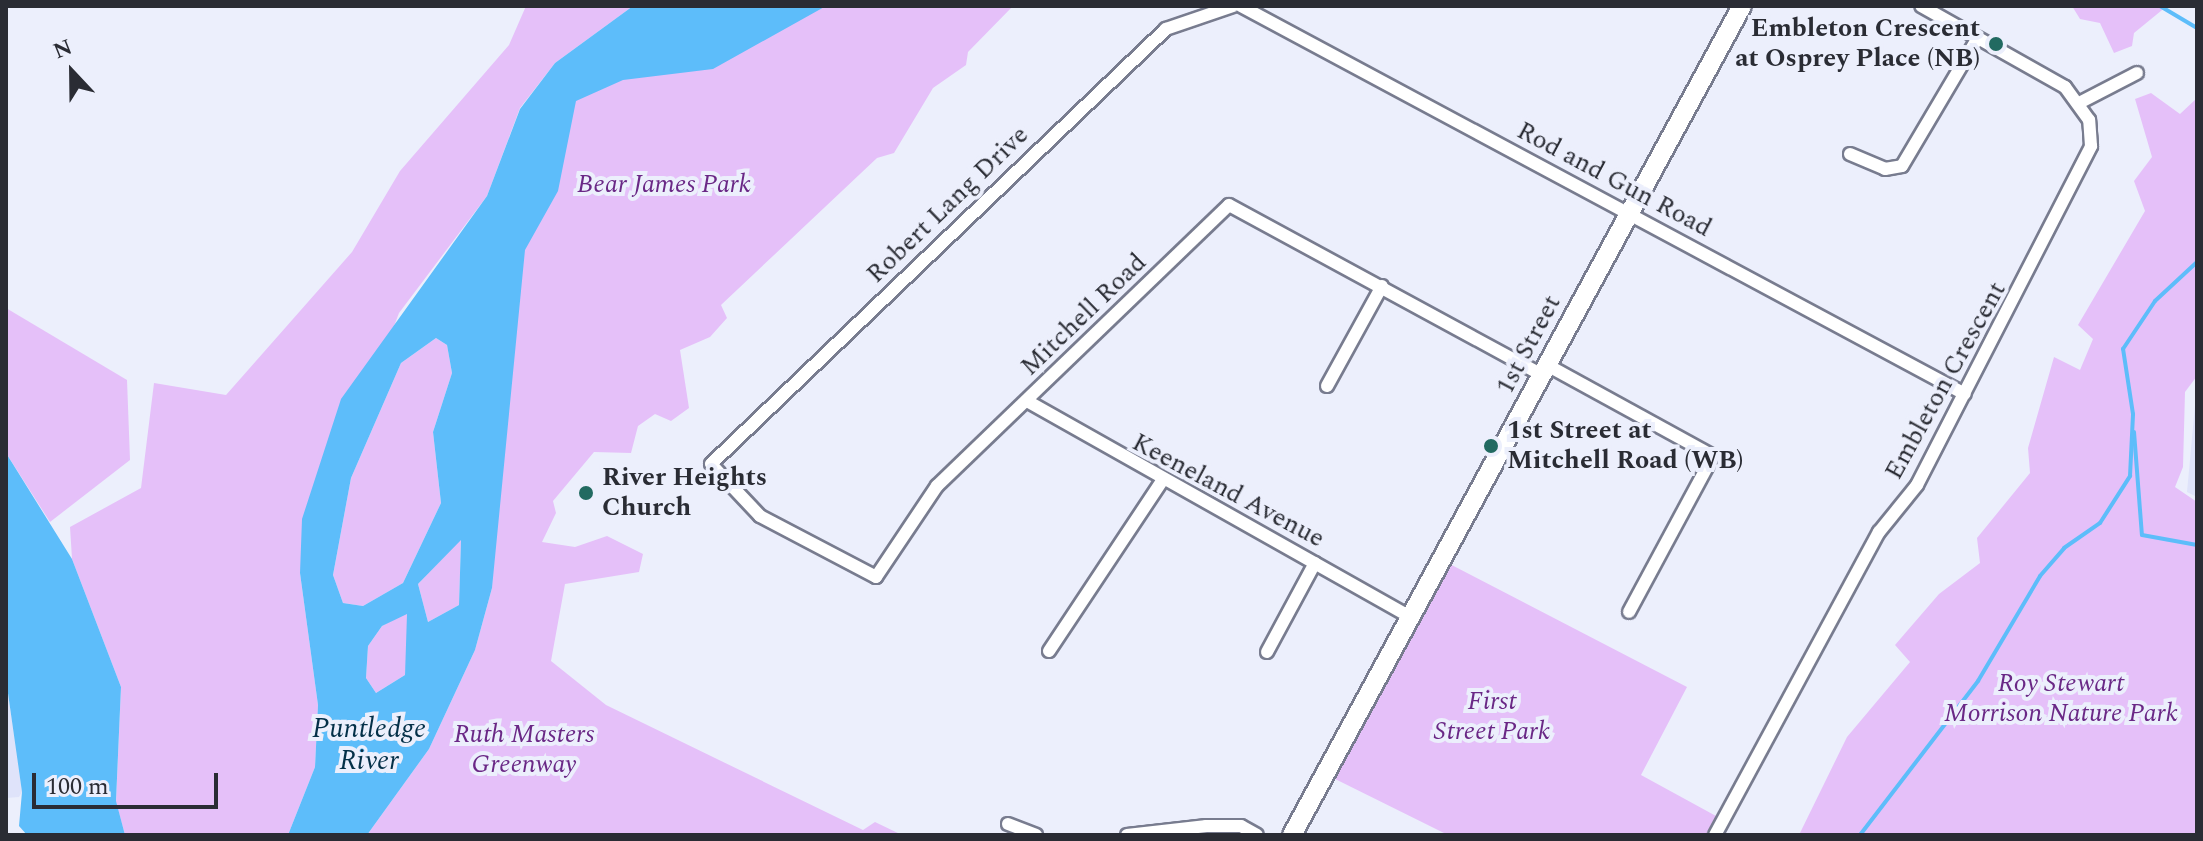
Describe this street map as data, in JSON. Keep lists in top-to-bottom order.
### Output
{
  "streets": {
    "street": [
      "Rod and Gun Road",
      "Robert Lang Drive",
      "Mitchell Road",
      "1st Street",
      "Embleton Crescent",
      "Keeneland Avenue"
    ]
  },
  "crossings": [
    ["Rod and Gun Road", "1st Street"],
    ["Rod and Gun Road", "Embleton Crescent"],
    ["Robert Lang Drive", "Mitchell Road"],
    ["Mitchell Road", "1st Street"],
    ["Mitchell Road", "Keeneland Avenue"],
    ["1st Street", "Keeneland Avenue"]
  ],
  "water": ["Puntledge River"],
  "parks": [
    "Bear James Park",
    "Roy Stewart Morrison Nature Park",
    "First Street Park",
    "Ruth Masters Greenway"
  ],
  "places": ["Embleton Crescent at Osprey Place (NB)", "1st Street at Mitchell Road (WB)", "River Heights Church"],
  "scale_bar": "100 m",
  "north": "top"
}
